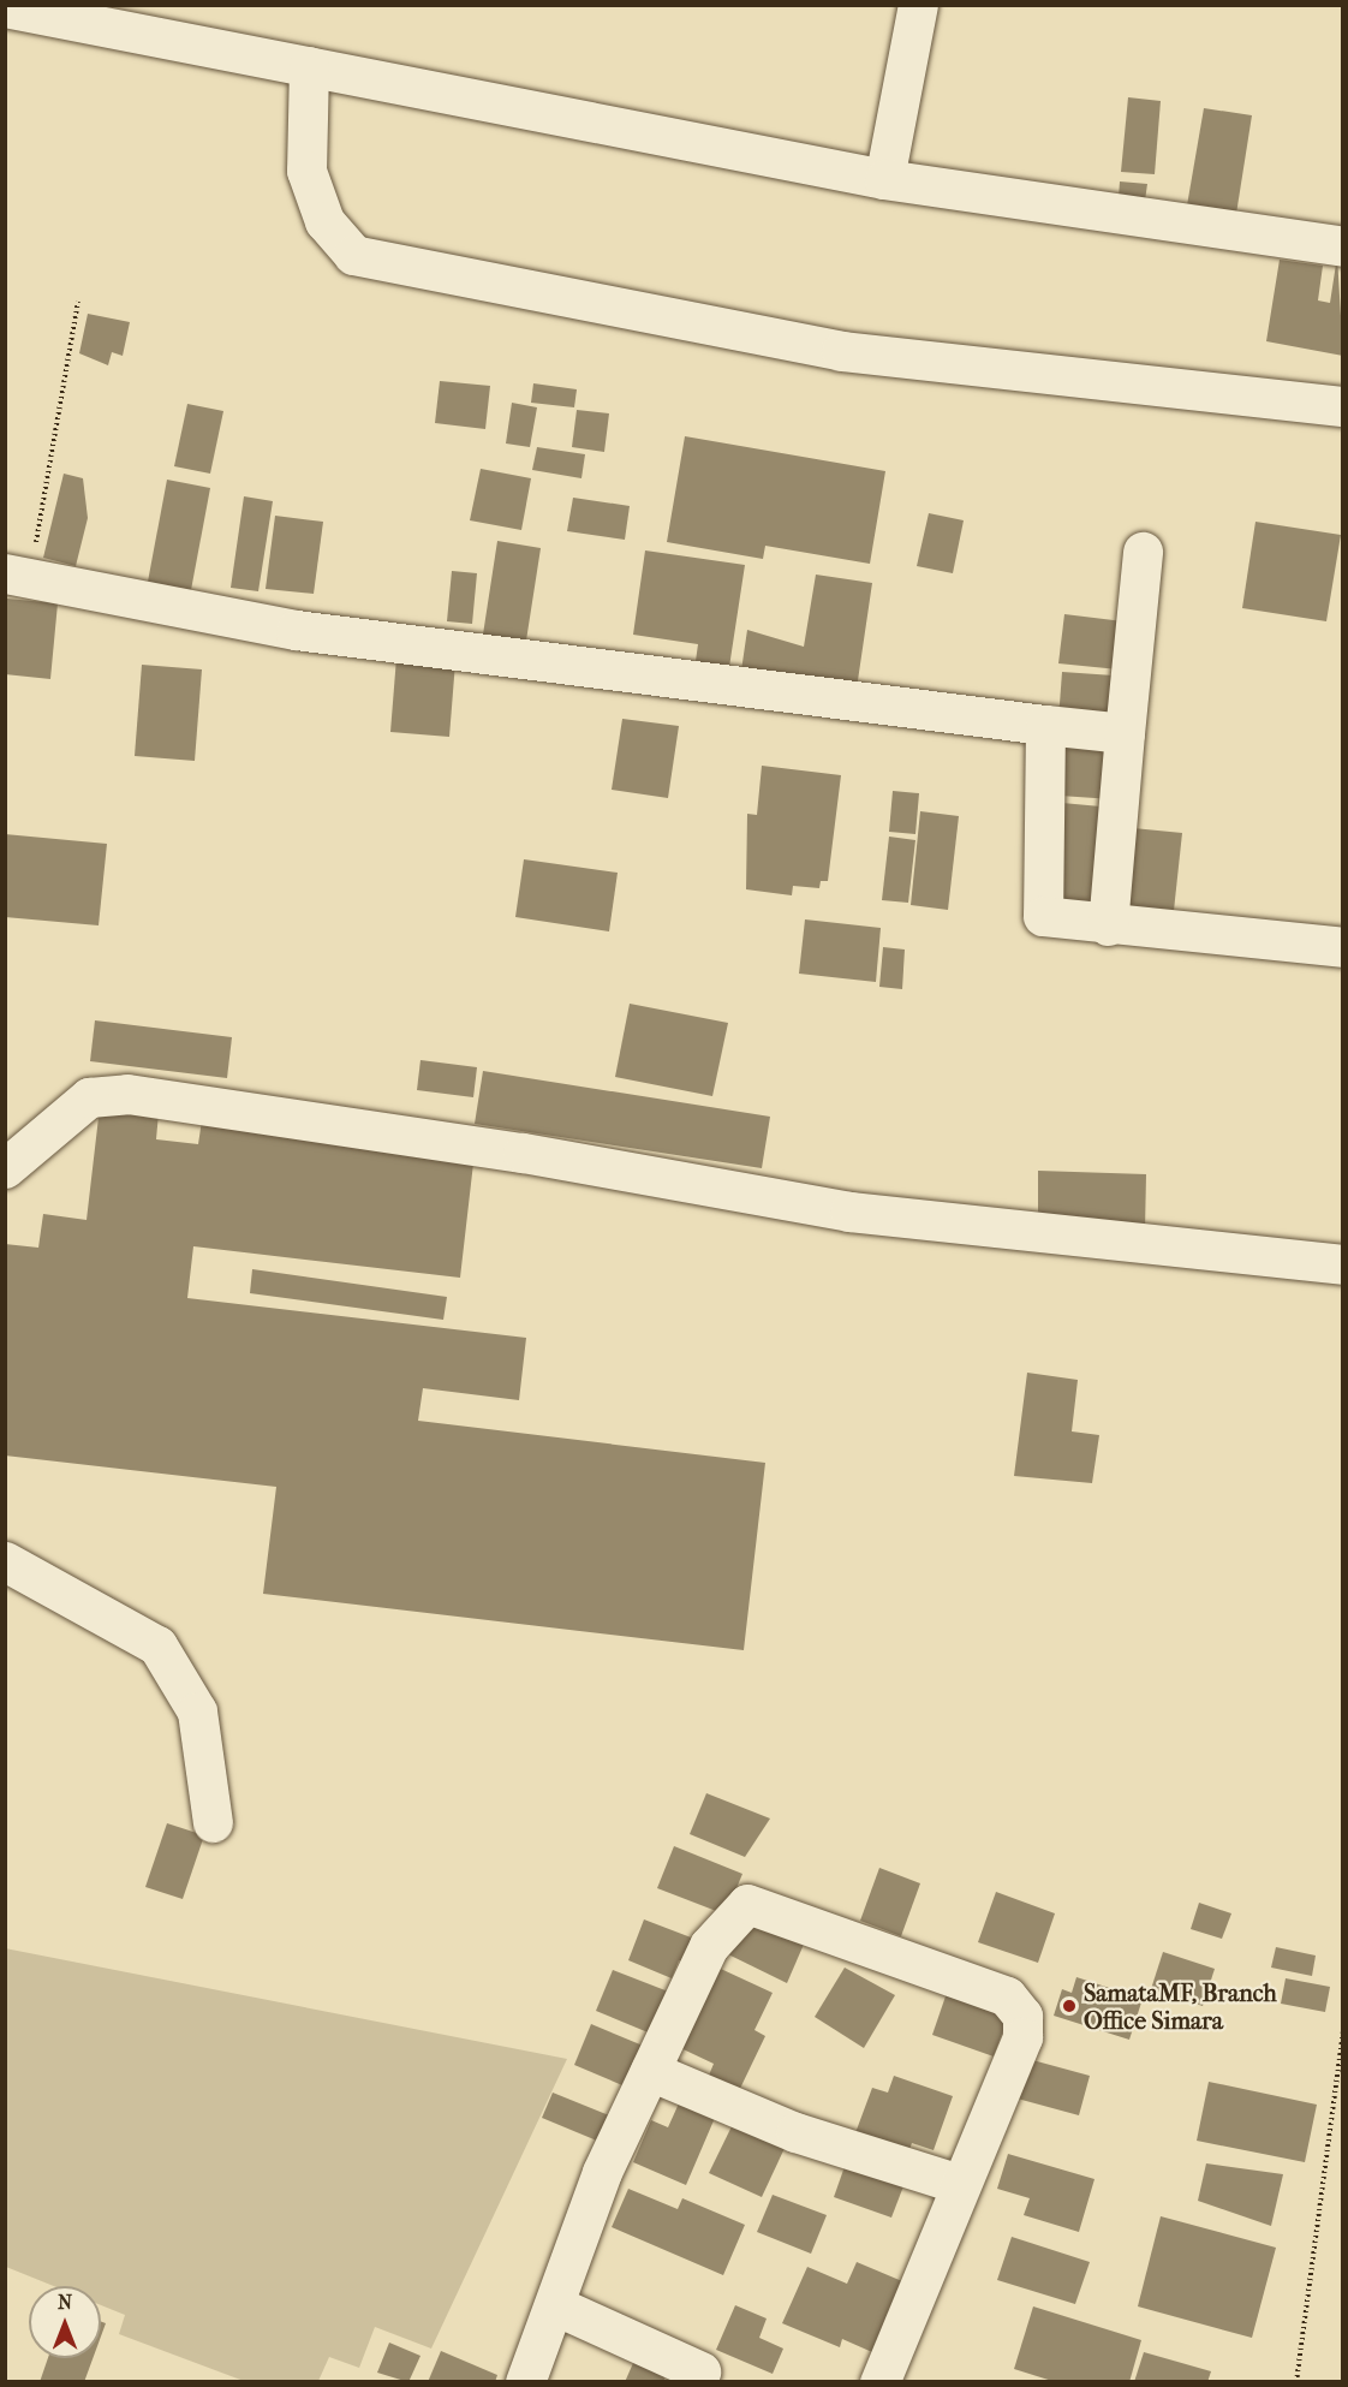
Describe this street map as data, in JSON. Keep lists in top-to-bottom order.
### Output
{
  "places": ["SamataMF, Branch Office Simara"],
  "north": "top"
}
